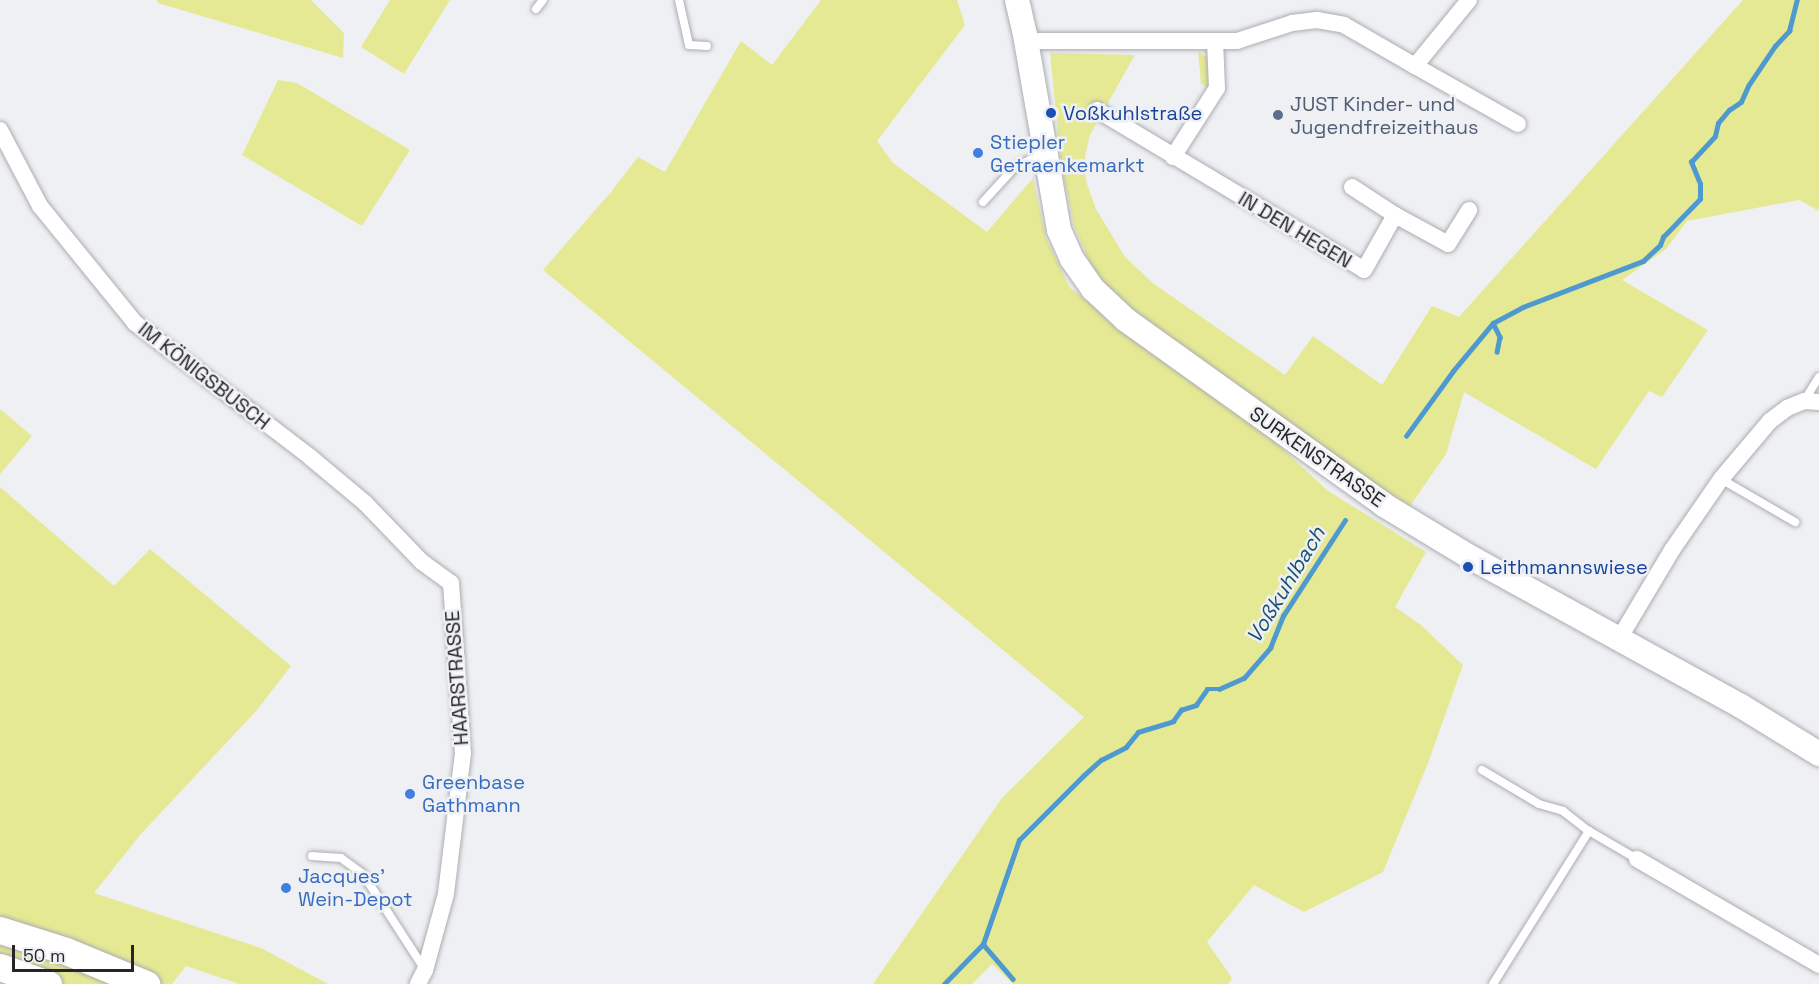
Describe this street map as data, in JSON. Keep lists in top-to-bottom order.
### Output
{
  "streets": {
    "street": [
      "IN DEN HEGEN",
      "IM KÖNIGSBUSCH",
      "SURKENSTRASSE",
      "HAARSTRASSE"
    ]
  },
  "crossings": [
    ["IM KÖNIGSBUSCH", "HAARSTRASSE"]
  ],
  "water": ["Voßkuhlbach"],
  "places": [
    "Voßkuhlstraße",
    "JUST Kinder- und Jugendfreizeithaus",
    "Stiepler Getraenkemarkt",
    "Leithmannswiese",
    "Greenbase Gathmann",
    "Jacques’ Wein-Depot"
  ],
  "scale_bar": "50 m"
}
